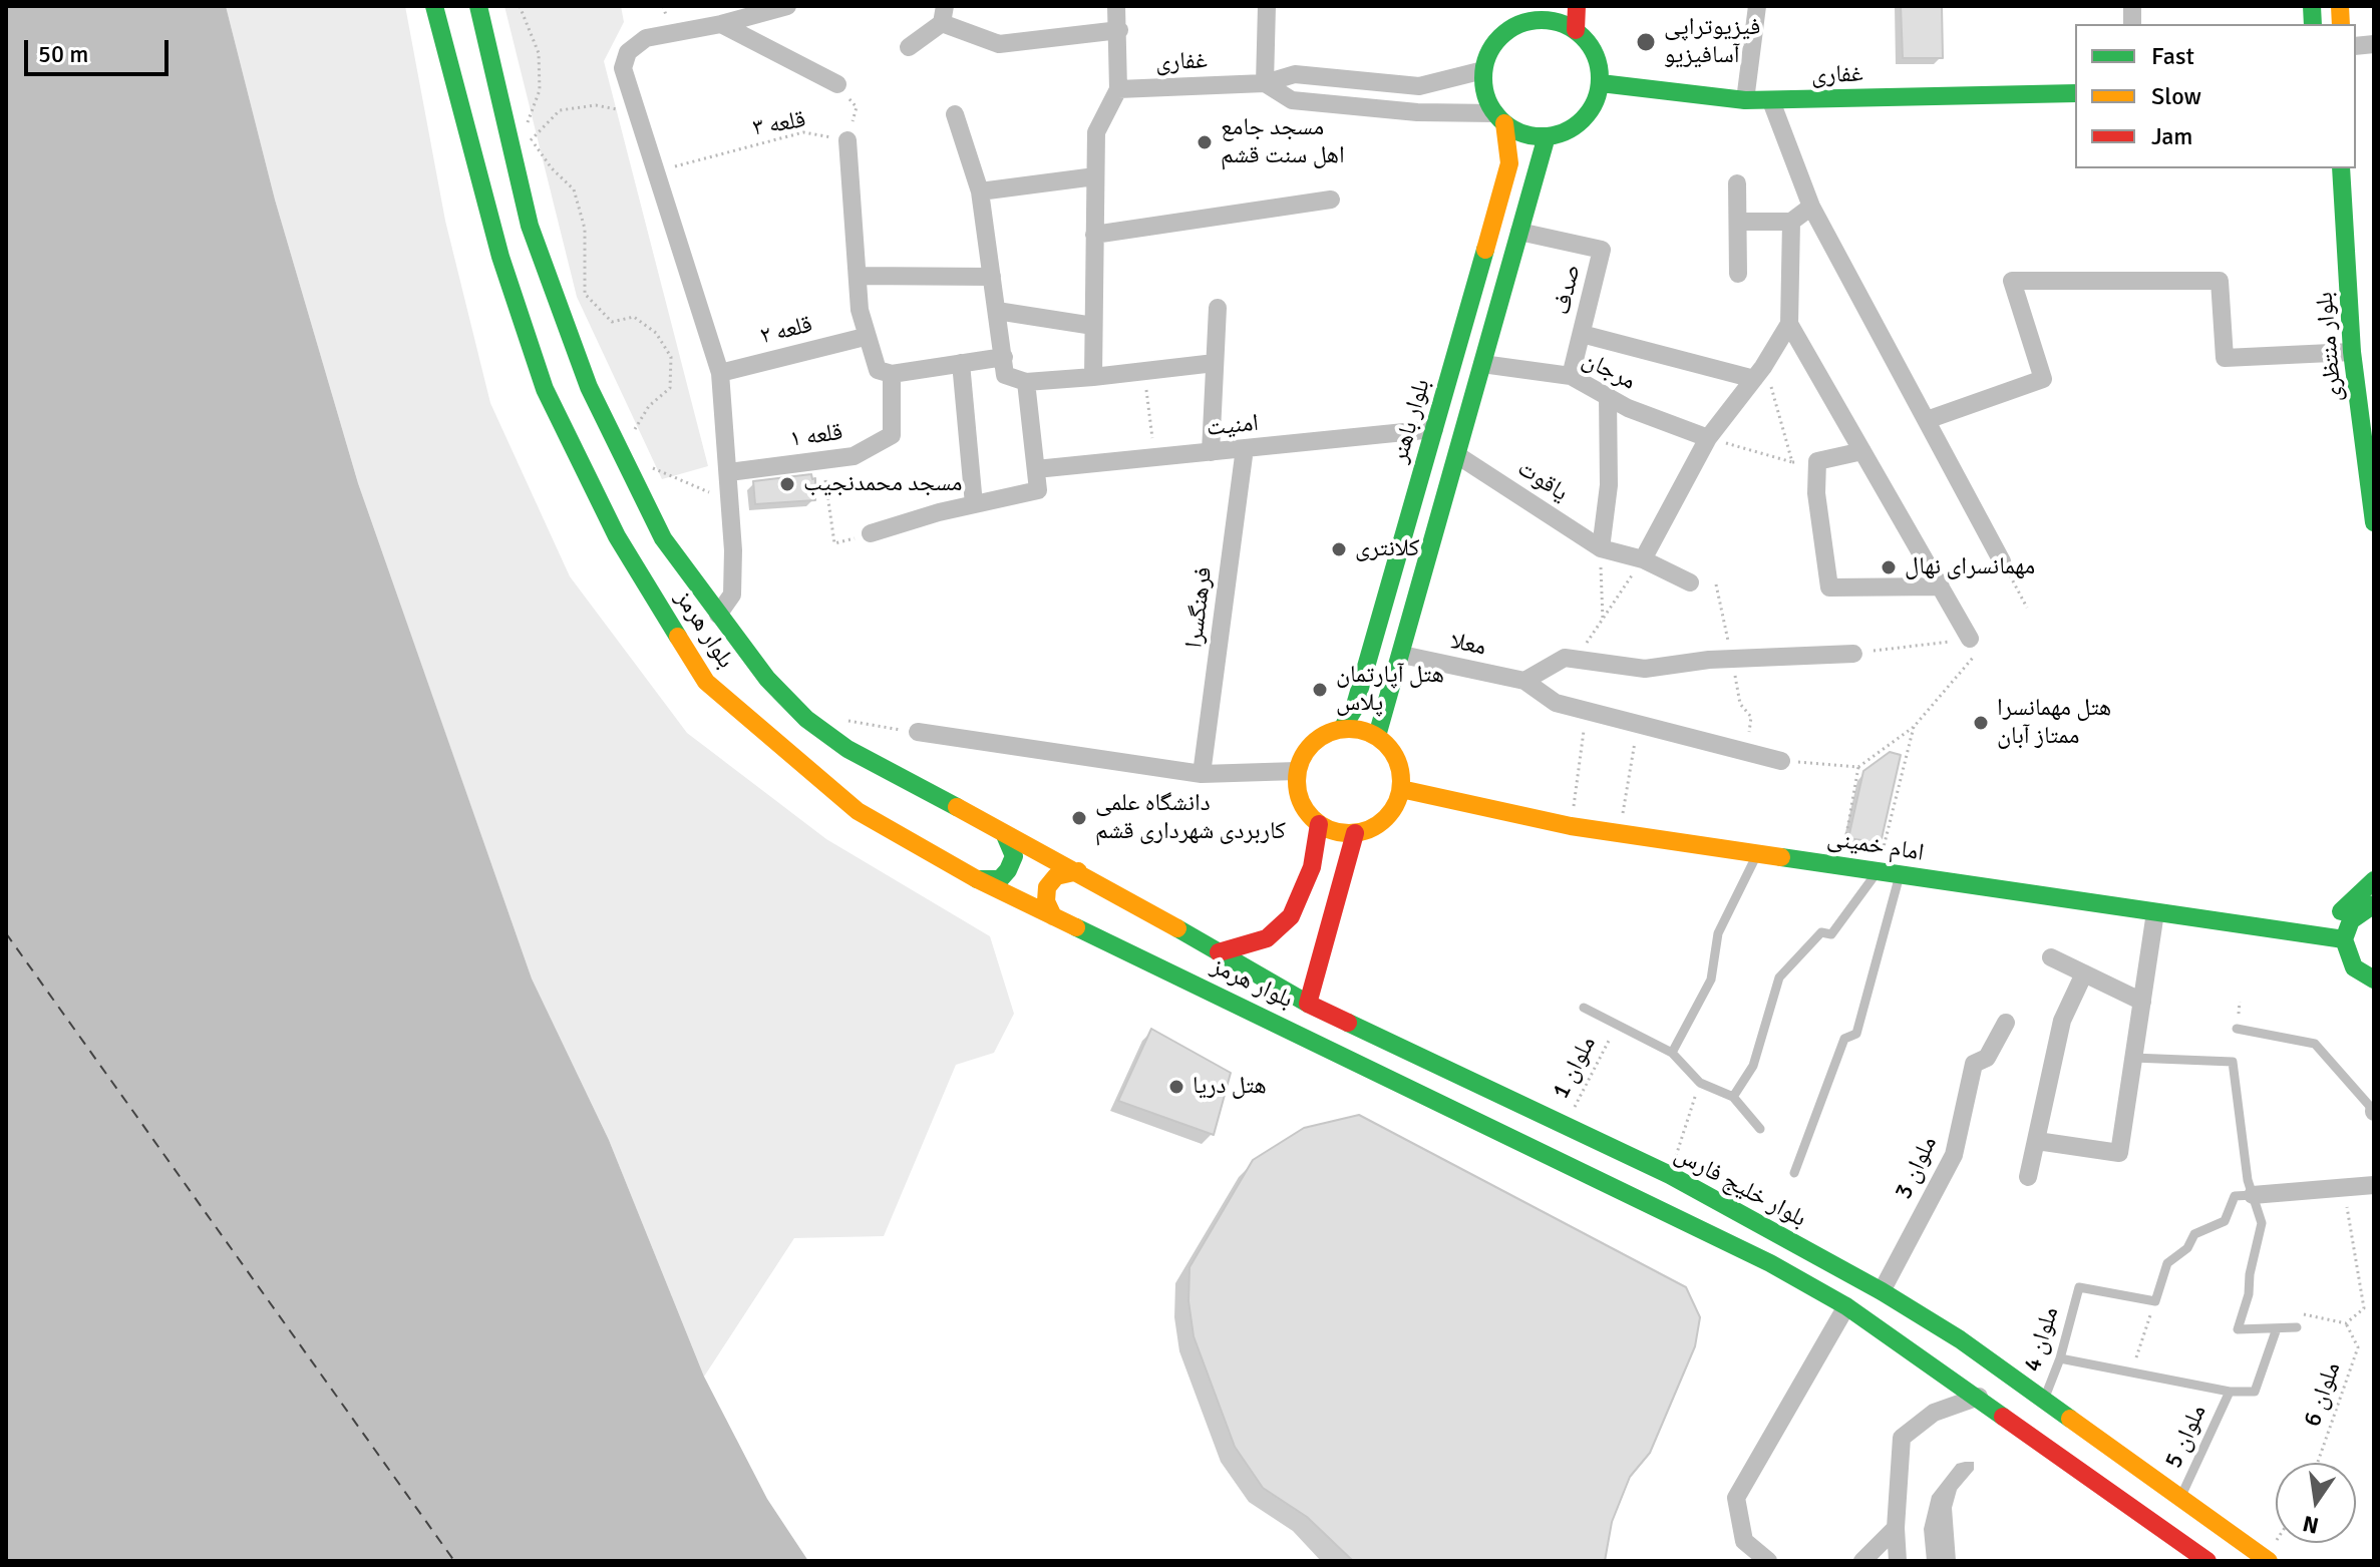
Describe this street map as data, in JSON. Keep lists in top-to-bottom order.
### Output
{
  "streets": {
    "main road": [
      "غفاری",
      "بلوار منتظری",
      "بلوار باهنر",
      "بلوار هرمز",
      "امام خمینی",
      "بلوار خلیج فارس"
    ],
    "street": [
      "صدف",
      "قلعه ۲",
      "مرجان",
      "امنیت",
      "قلعه ۱",
      "یاقوت",
      "فرهنگسرا",
      "معلا",
      "ملوان 3"
    ],
    "lane": ["ملوان 4", "ملوان 5"],
    "path": ["قلعه ۳", "ملوان 1", "ملوان 6"]
  },
  "crossings": [
    ["غفاری", "بلوار باهنر"],
    ["صدف", "مرجان"],
    ["بلوار باهنر", "امنیت"],
    ["بلوار باهنر", "امام خمینی"],
    ["امنیت", "فرهنگسرا"],
    ["بلوار هرمز", "بلوار خلیج فارس"],
    ["ملوان 1", "بلوار خلیج فارس"],
    ["ملوان 3", "بلوار خلیج فارس"],
    ["بلوار خلیج فارس", "ملوان 4"],
    ["بلوار خلیج فارس", "ملوان 5"]
  ],
  "places": [
    "فیزیوتراپی آسافیزیو",
    "مسجد جامع اهل سنت قشم",
    "مسجد محمدنجیب",
    "کلانتری",
    "مهمانسرای نهال",
    "هتل آپارتمان پلاس",
    "هتل مهمانسرا ممتاز آبان",
    "دانشگاه علمی کاربردی شهرداری قشم",
    "هتل دریا"
  ],
  "legend": ["Fast", "Slow", "Jam"],
  "scale_bar": "50 m",
  "north": "bottom"
}
